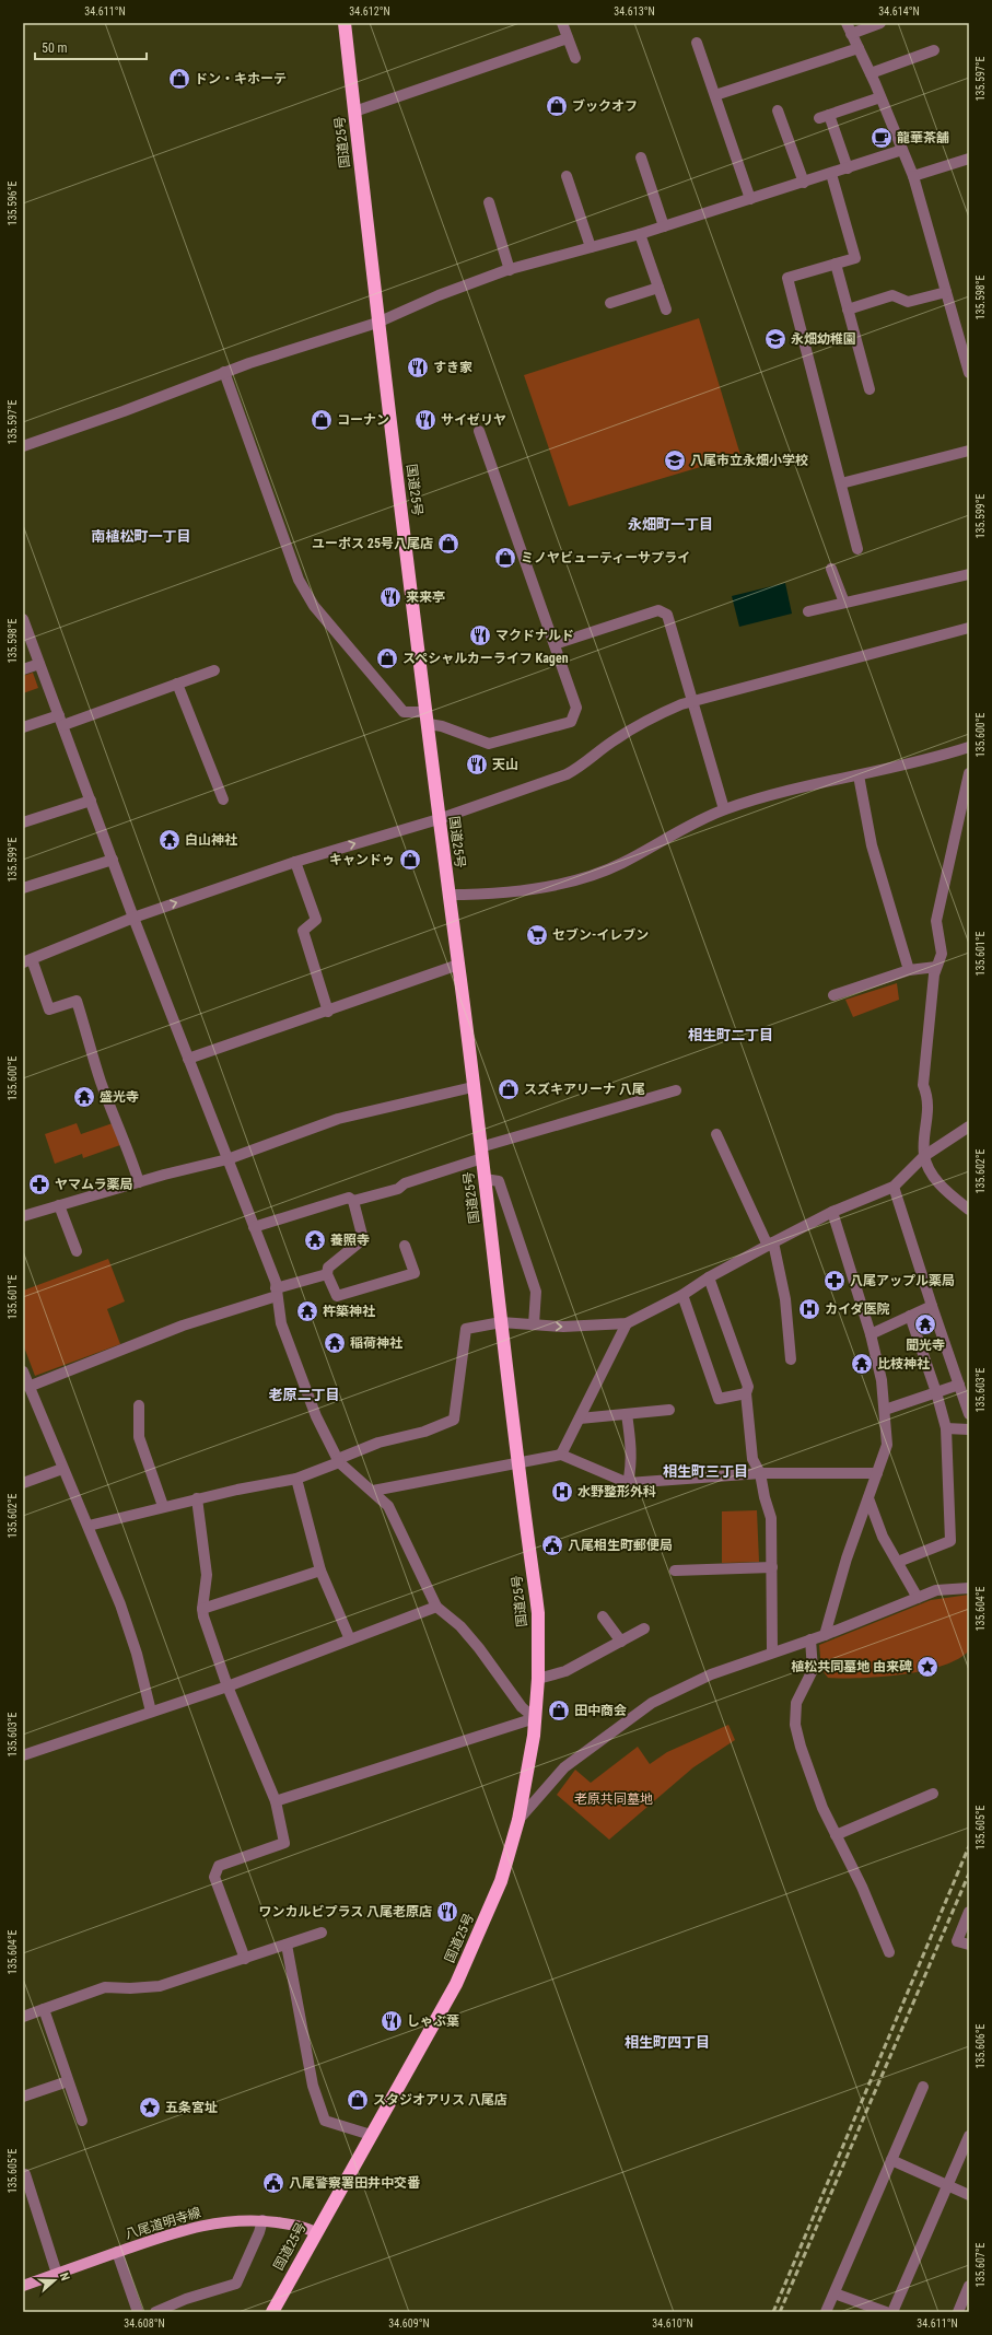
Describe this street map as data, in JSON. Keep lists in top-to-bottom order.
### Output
{
  "streets": {
    "highway": ["国道25号"],
    "main road": ["八尾道明寺線"]
  },
  "crossings": [
    ["国道25号", "八尾道明寺線"]
  ],
  "districts": [
    "永畑町一丁目",
    "南植松町一丁目",
    "相生町二丁目",
    "老原二丁目",
    "相生町三丁目",
    "相生町四丁目"
  ],
  "parks": ["老原共同墓地"],
  "places": {
    "shop": [
      "ドン・キホーテ",
      "ブックオフ",
      "コーナン",
      "ユーポス 25号八尾店",
      "ミノヤビューティーサプライ",
      "スペシャルカーライフ Kagen",
      "キャンドゥ",
      "スズキアリーナ 八尾",
      "田中商会",
      "スタジオアリス 八尾店"
    ],
    "cafe": ["龍華茶舗"],
    "school or university": ["永畑幼稚園", "八尾市立永畑小学校"],
    "restaurant": [
      "すき家",
      "サイゼリヤ",
      "来来亭",
      "マクドナルド",
      "天山",
      "ワンカルビプラス 八尾老原店",
      "しゃぶ葉"
    ],
    "temple": [
      "白山神社",
      "盛光寺",
      "養照寺",
      "杵築神社",
      "聞光寺",
      "稲荷神社",
      "比枝神社"
    ],
    "supermarket": ["セブン-イレブン"],
    "pharmacy": ["ヤマムラ薬局", "八尾アップル薬局"],
    "hospital": ["カイダ医院", "水野整形外科"],
    "public building": ["八尾相生町郵便局", "八尾警察署田井中交番"],
    "place": ["植松共同墓地 由来碑", "五条宮址"]
  },
  "scale_bar": "50 m",
  "north": "right",
  "coordinates": [
    "34.611°N",
    "34.612°N",
    "34.613°N",
    "34.614°N",
    "135.597°E",
    "135.596°E",
    "135.598°E",
    "135.599°E",
    "135.600°E",
    "135.601°E",
    "135.602°E",
    "135.603°E",
    "135.604°E",
    "135.605°E",
    "135.606°E",
    "135.607°E",
    "34.608°N",
    "34.609°N",
    "34.610°N"
  ]
}
